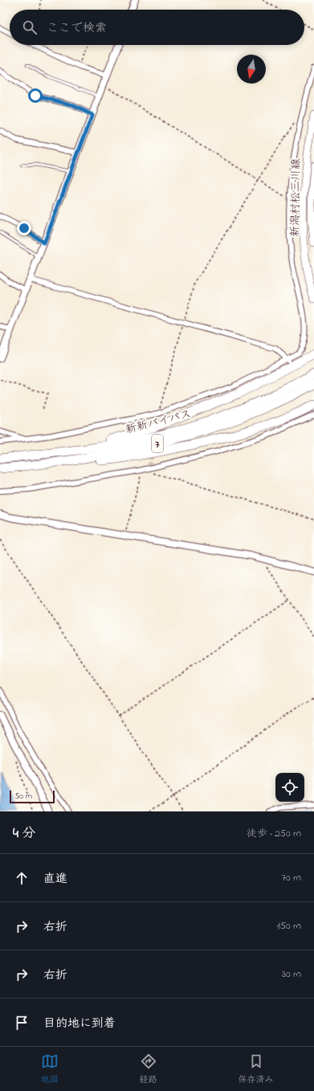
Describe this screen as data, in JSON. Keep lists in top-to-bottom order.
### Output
{
  "streets": {
    "highway": ["新新バイパス", "7"],
    "main road": ["新潟村松三川線"]
  },
  "scale_bar": "50 m",
  "north": "bottom",
  "page": {
    "search": "ここで検索",
    "scale": "50 m",
    "heading": ["4 分", "徒歩 · 250 m"],
    "list": [
      ["直進", "70 m"],
      ["右折", "150 m"],
      ["右折", "30 m"],
      "目的地に到着"
    ],
    "nav": ["地図", "経路", "保存済み"]
  }
}
